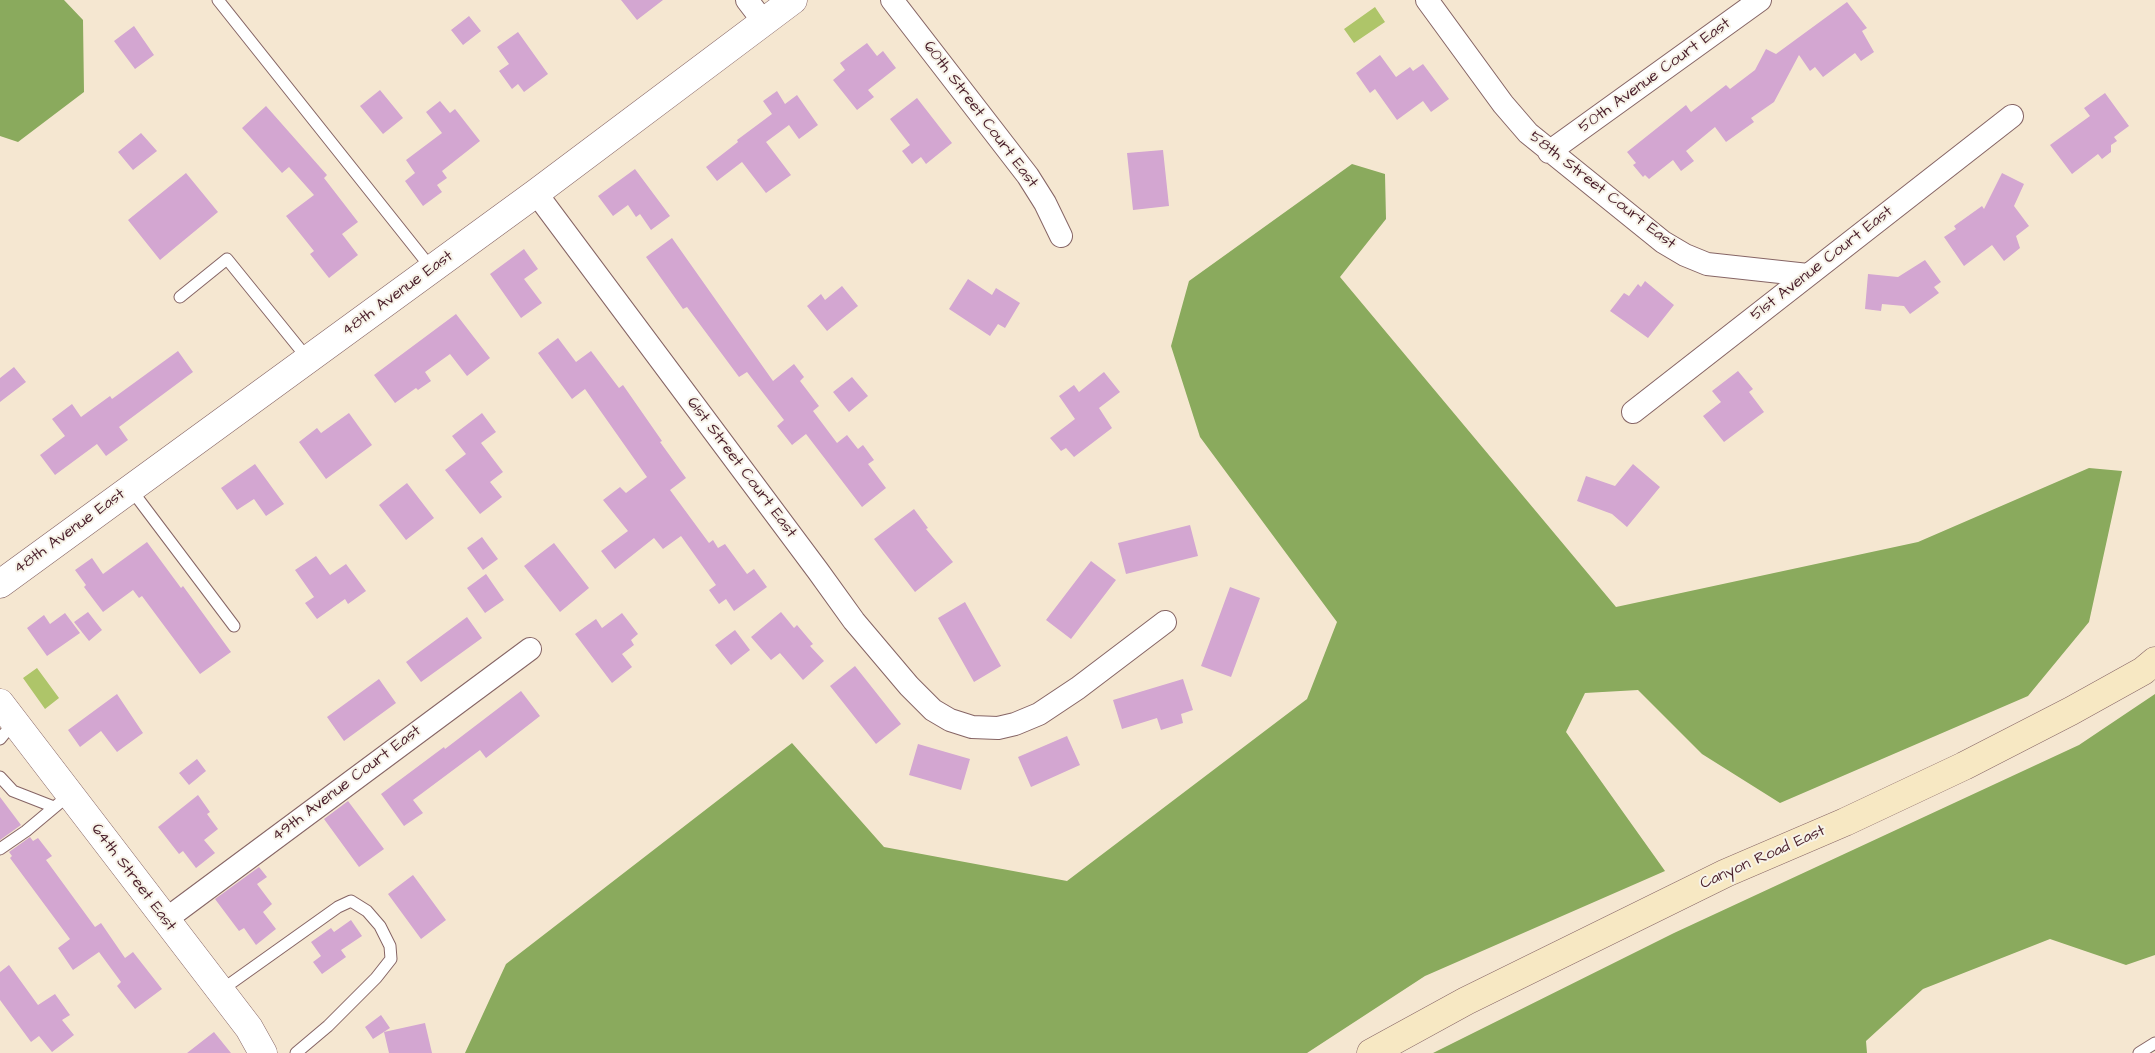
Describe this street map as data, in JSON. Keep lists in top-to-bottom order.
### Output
{
  "streets": {
    "main road": ["Canyon Road East"],
    "street": [
      "50th Avenue Court East",
      "60th Street Court East",
      "58th Street Court East",
      "51st Avenue Court East",
      "48th Avenue East",
      "61st Street Court East",
      "49th Avenue Court East",
      "64th Street East"
    ]
  },
  "crossings": [
    ["50th Avenue Court East", "58th Street Court East"],
    ["58th Street Court East", "51st Avenue Court East"],
    ["48th Avenue East", "61st Street Court East"],
    ["49th Avenue Court East", "64th Street East"]
  ]
}
